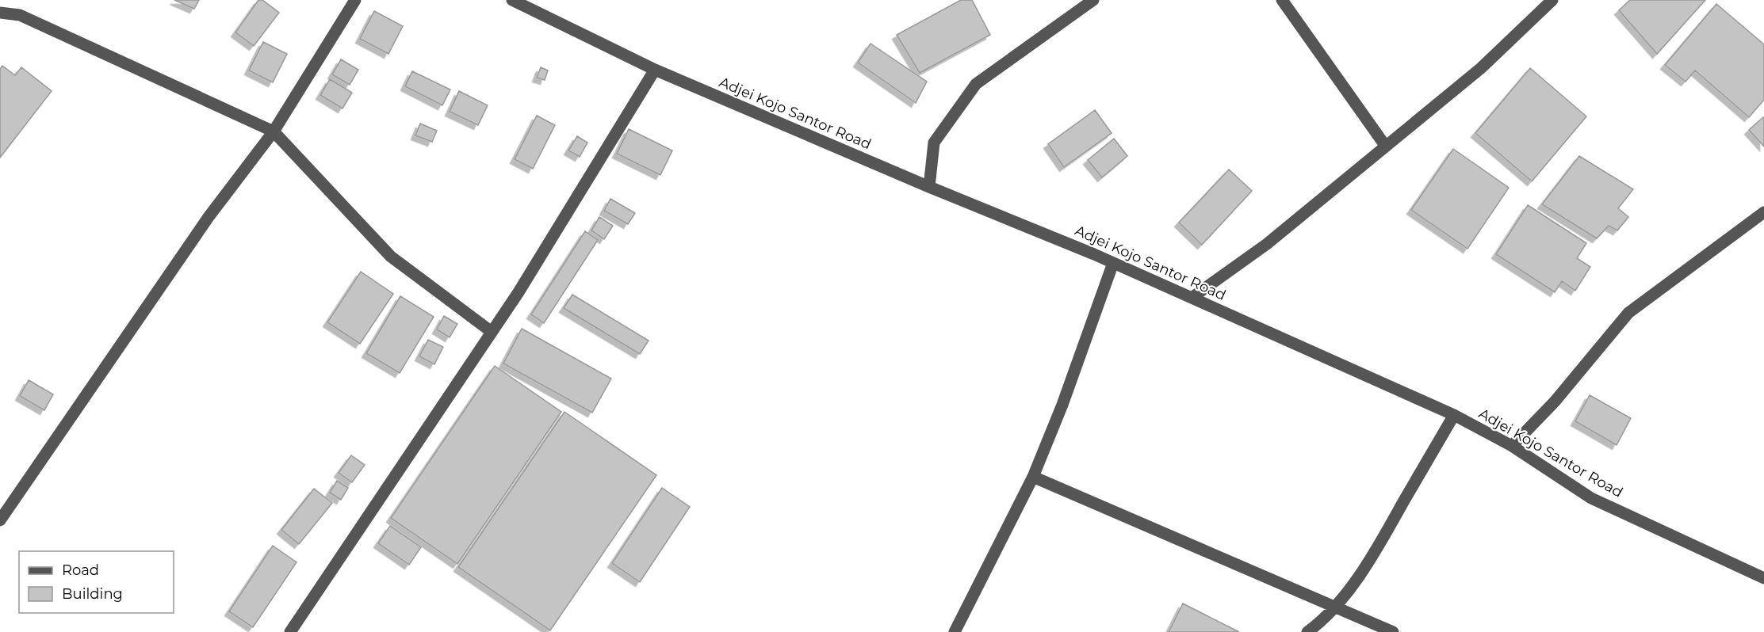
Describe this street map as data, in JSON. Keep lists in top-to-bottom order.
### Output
{
  "streets": {
    "street": ["Adjei Kojo Santor Road"]
  },
  "legend": ["Road", "Building"]
}
